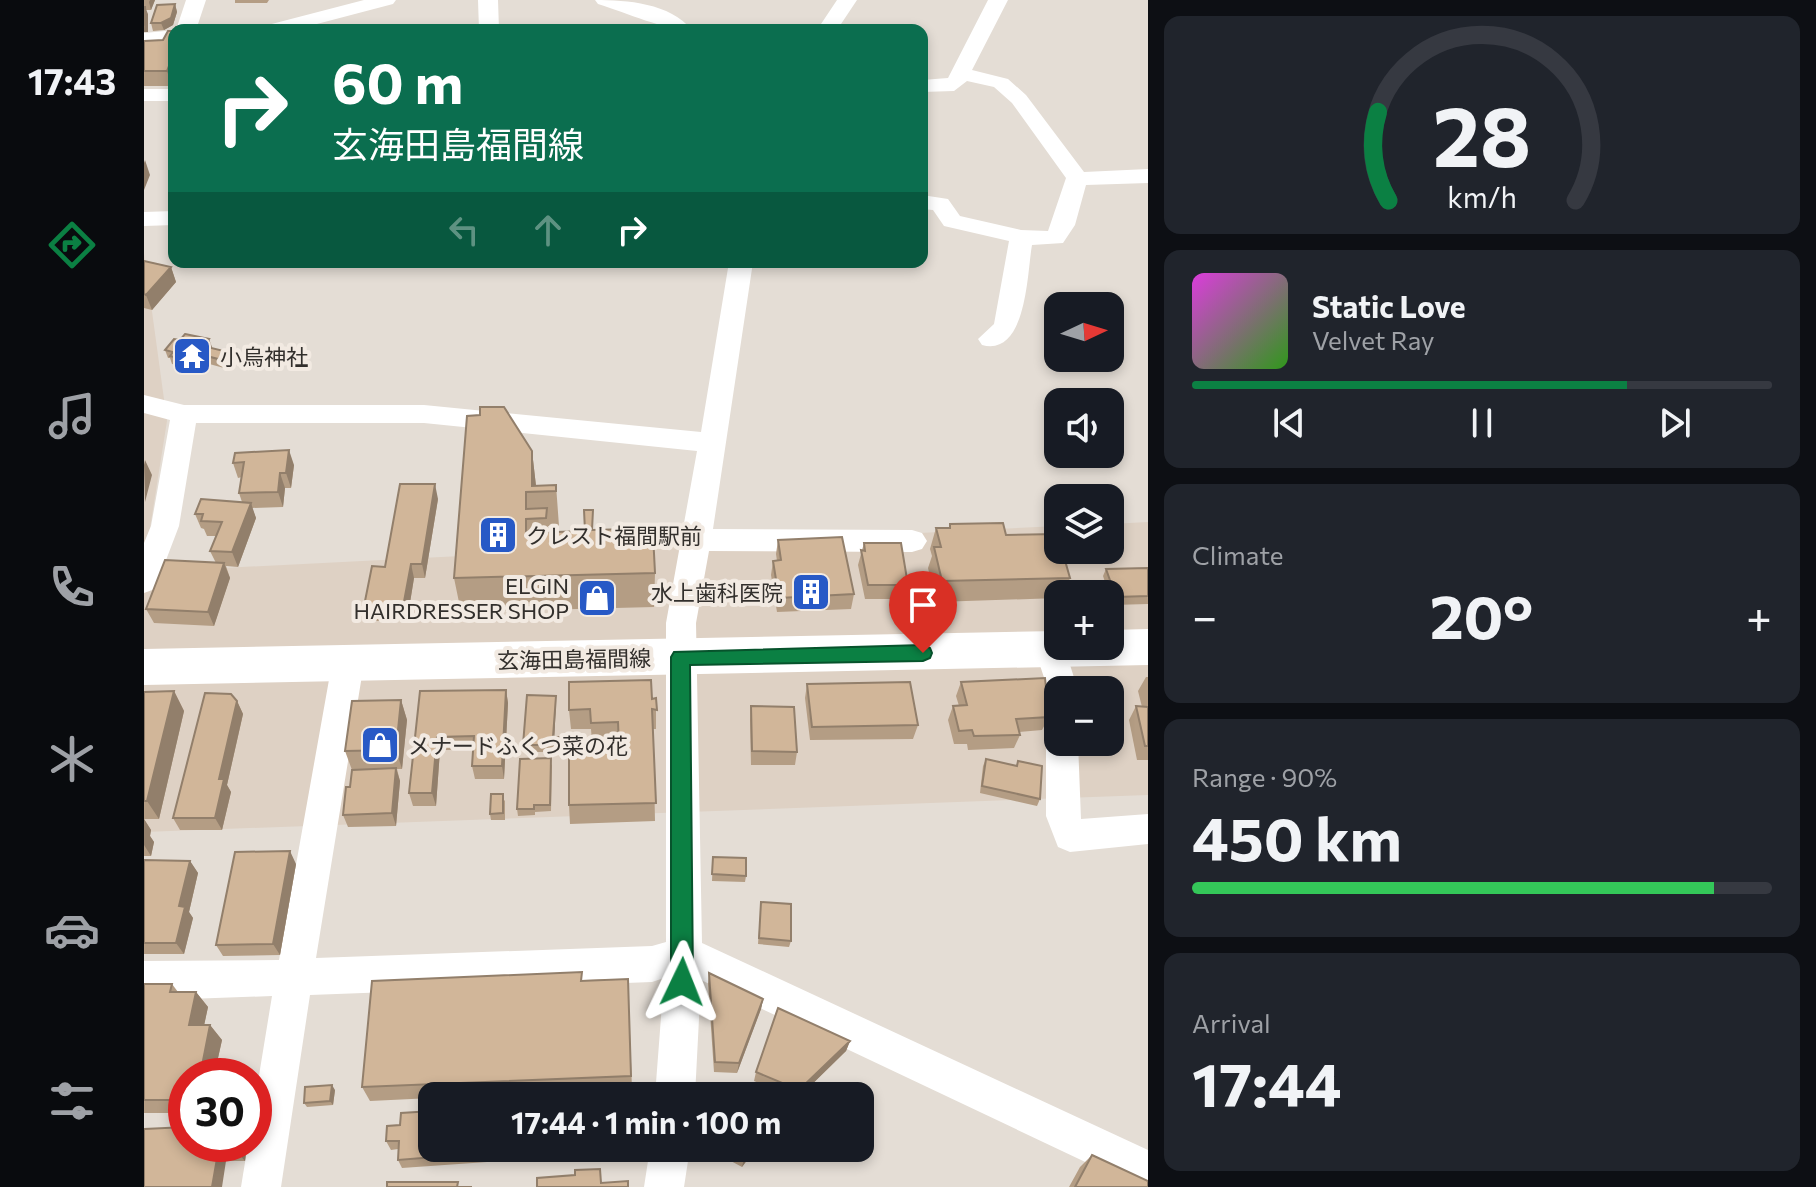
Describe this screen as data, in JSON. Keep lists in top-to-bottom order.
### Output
{
  "streets": {
    "main road": ["玄海田島福間線"]
  },
  "places": {
    "temple": ["小烏神社"],
    "building": ["クレスト福間駅前", "水上歯科医院"],
    "shop": ["ELGIN HAIRDRESSER SHOP", "メナードふくつ菜の花"]
  },
  "north": "right",
  "page": {
    "tabs": "17:43",
    "turn": ["60 m", "玄海田島福間線"],
    "song": ["Static Love", "Velvet Ray"],
    "map_buttons": ["+", "−"],
    "tile": [
      "Climate",
      ["Range · 90%", "450 km"],
      ["Arrival", "17:44"]
    ],
    "heat": ["−", "20°", "+"],
    "limit": "30",
    "trip": "17:44 · 1 min · 100 m",
    "gauge": ["28", "km/h"]
  }
}
